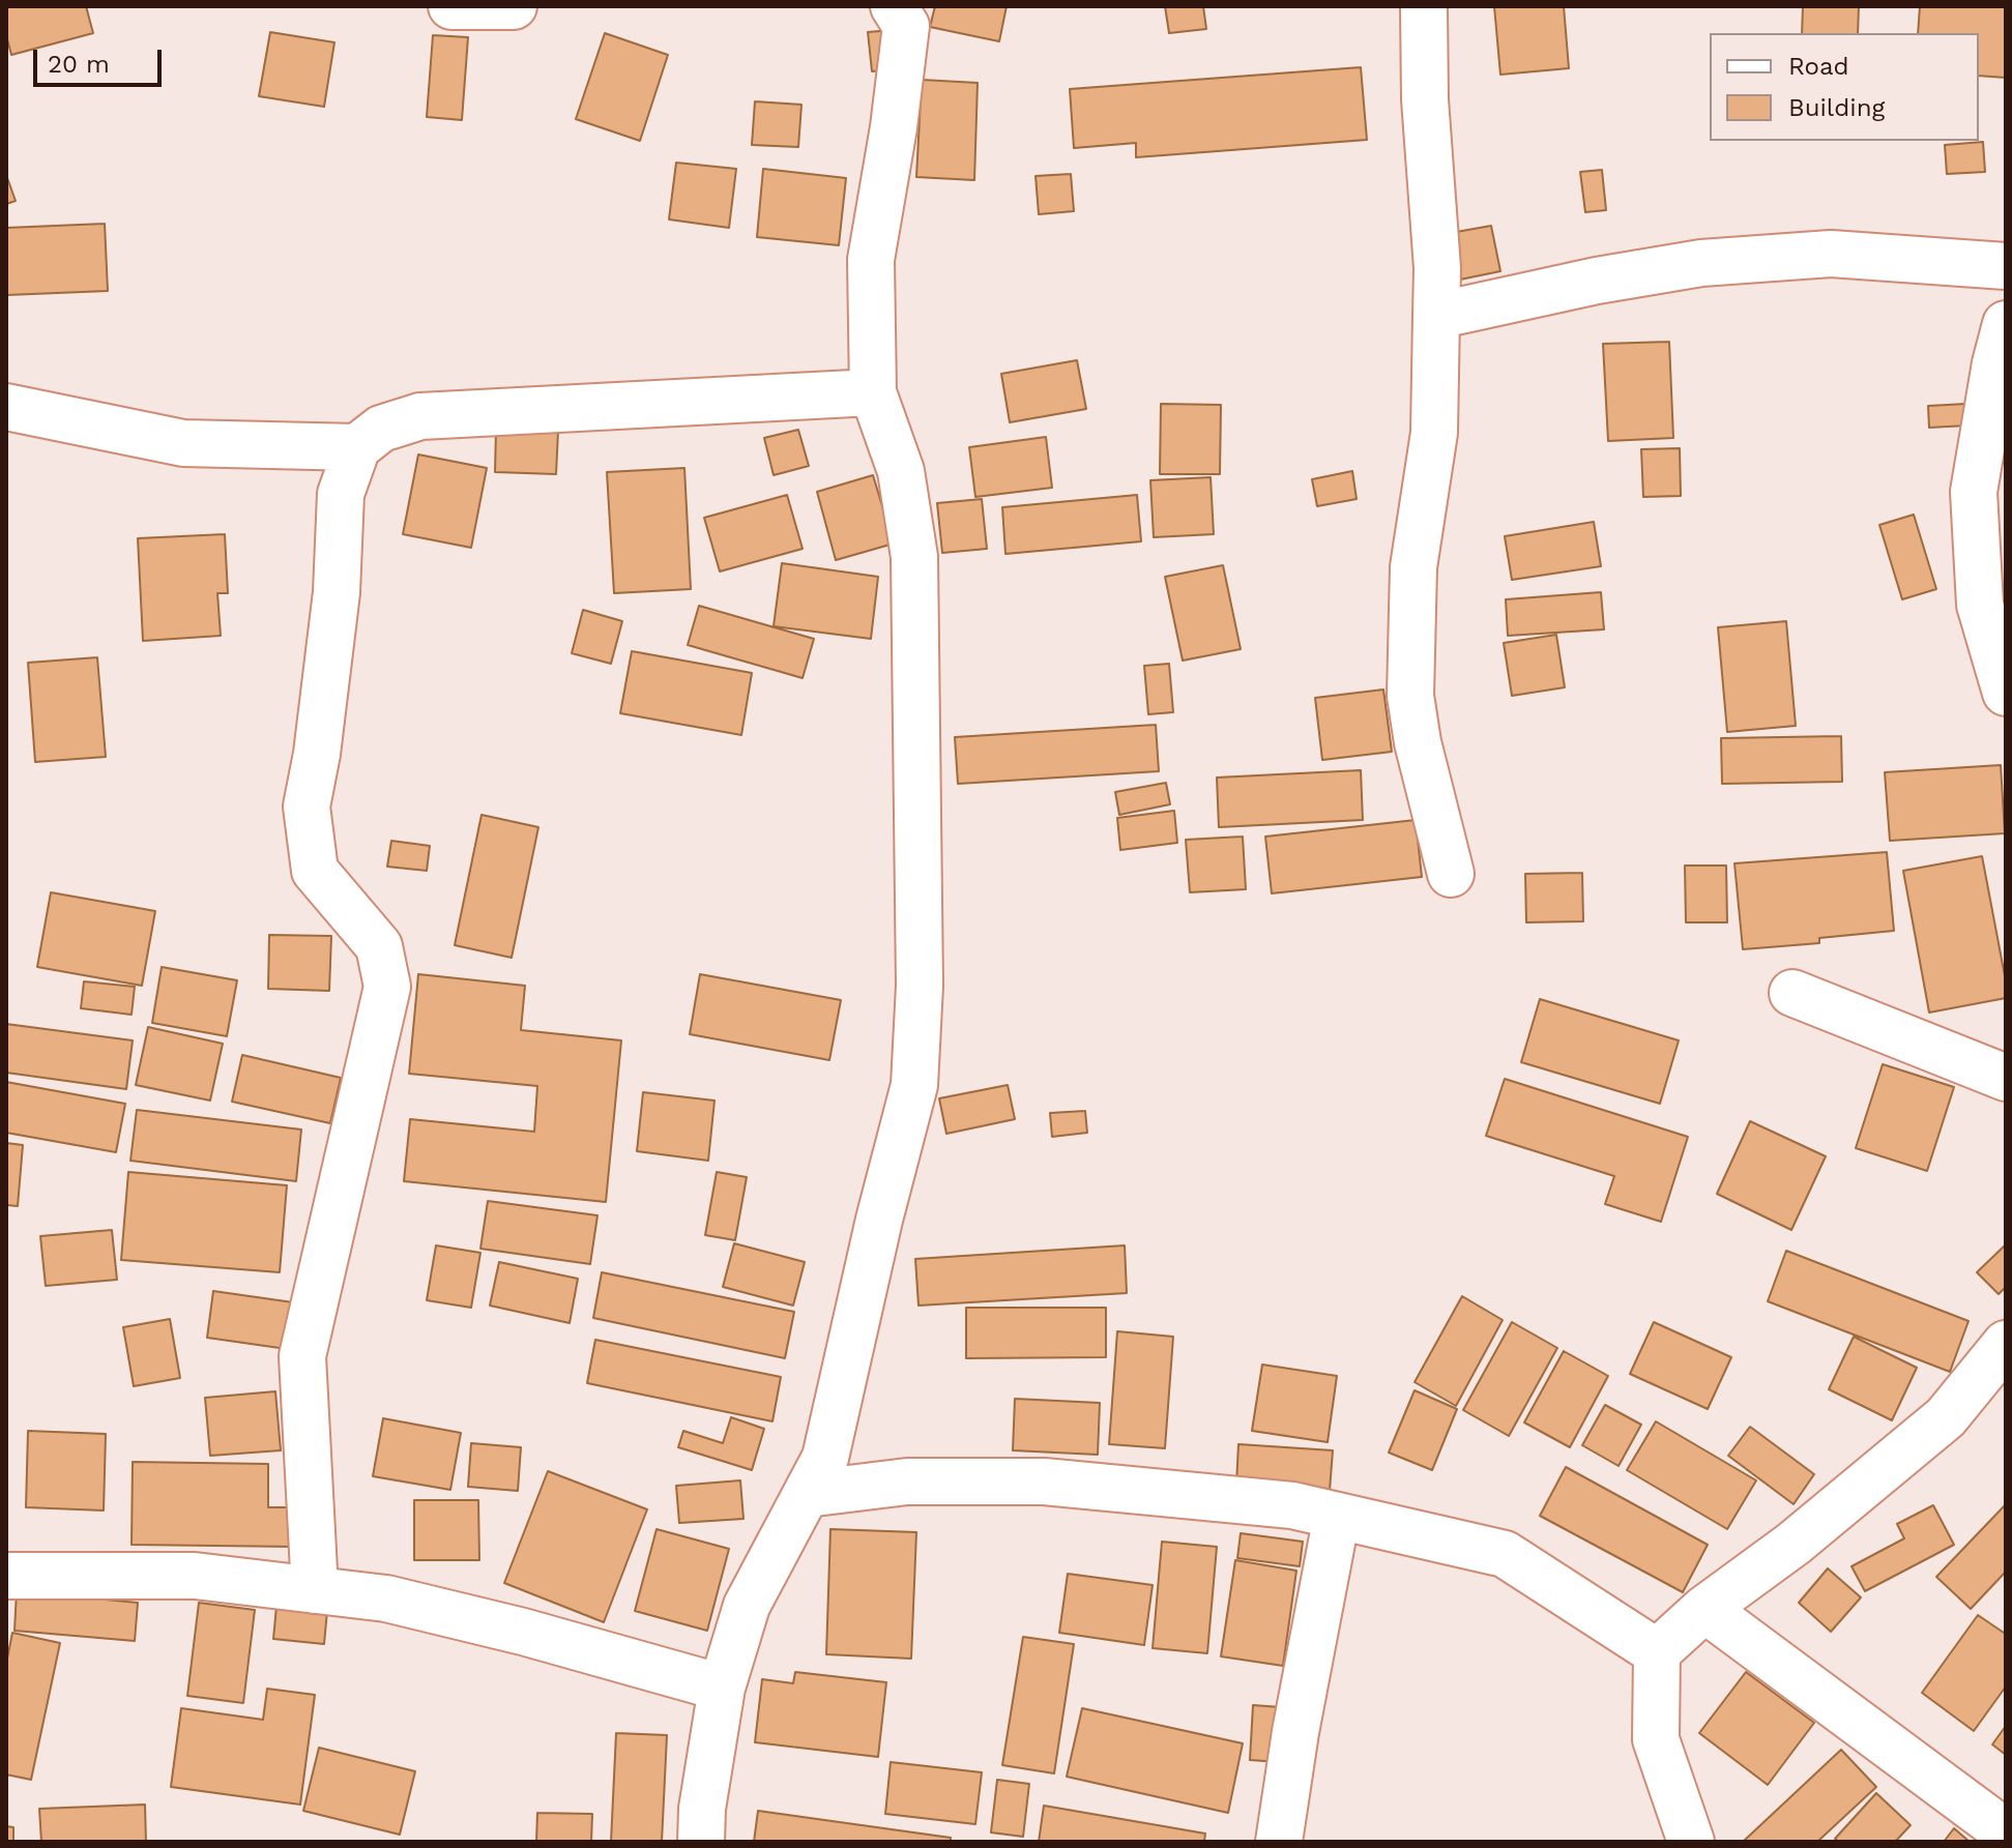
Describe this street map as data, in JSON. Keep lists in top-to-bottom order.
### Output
{
  "legend": ["Road", "Building"],
  "scale_bar": "20 m"
}
